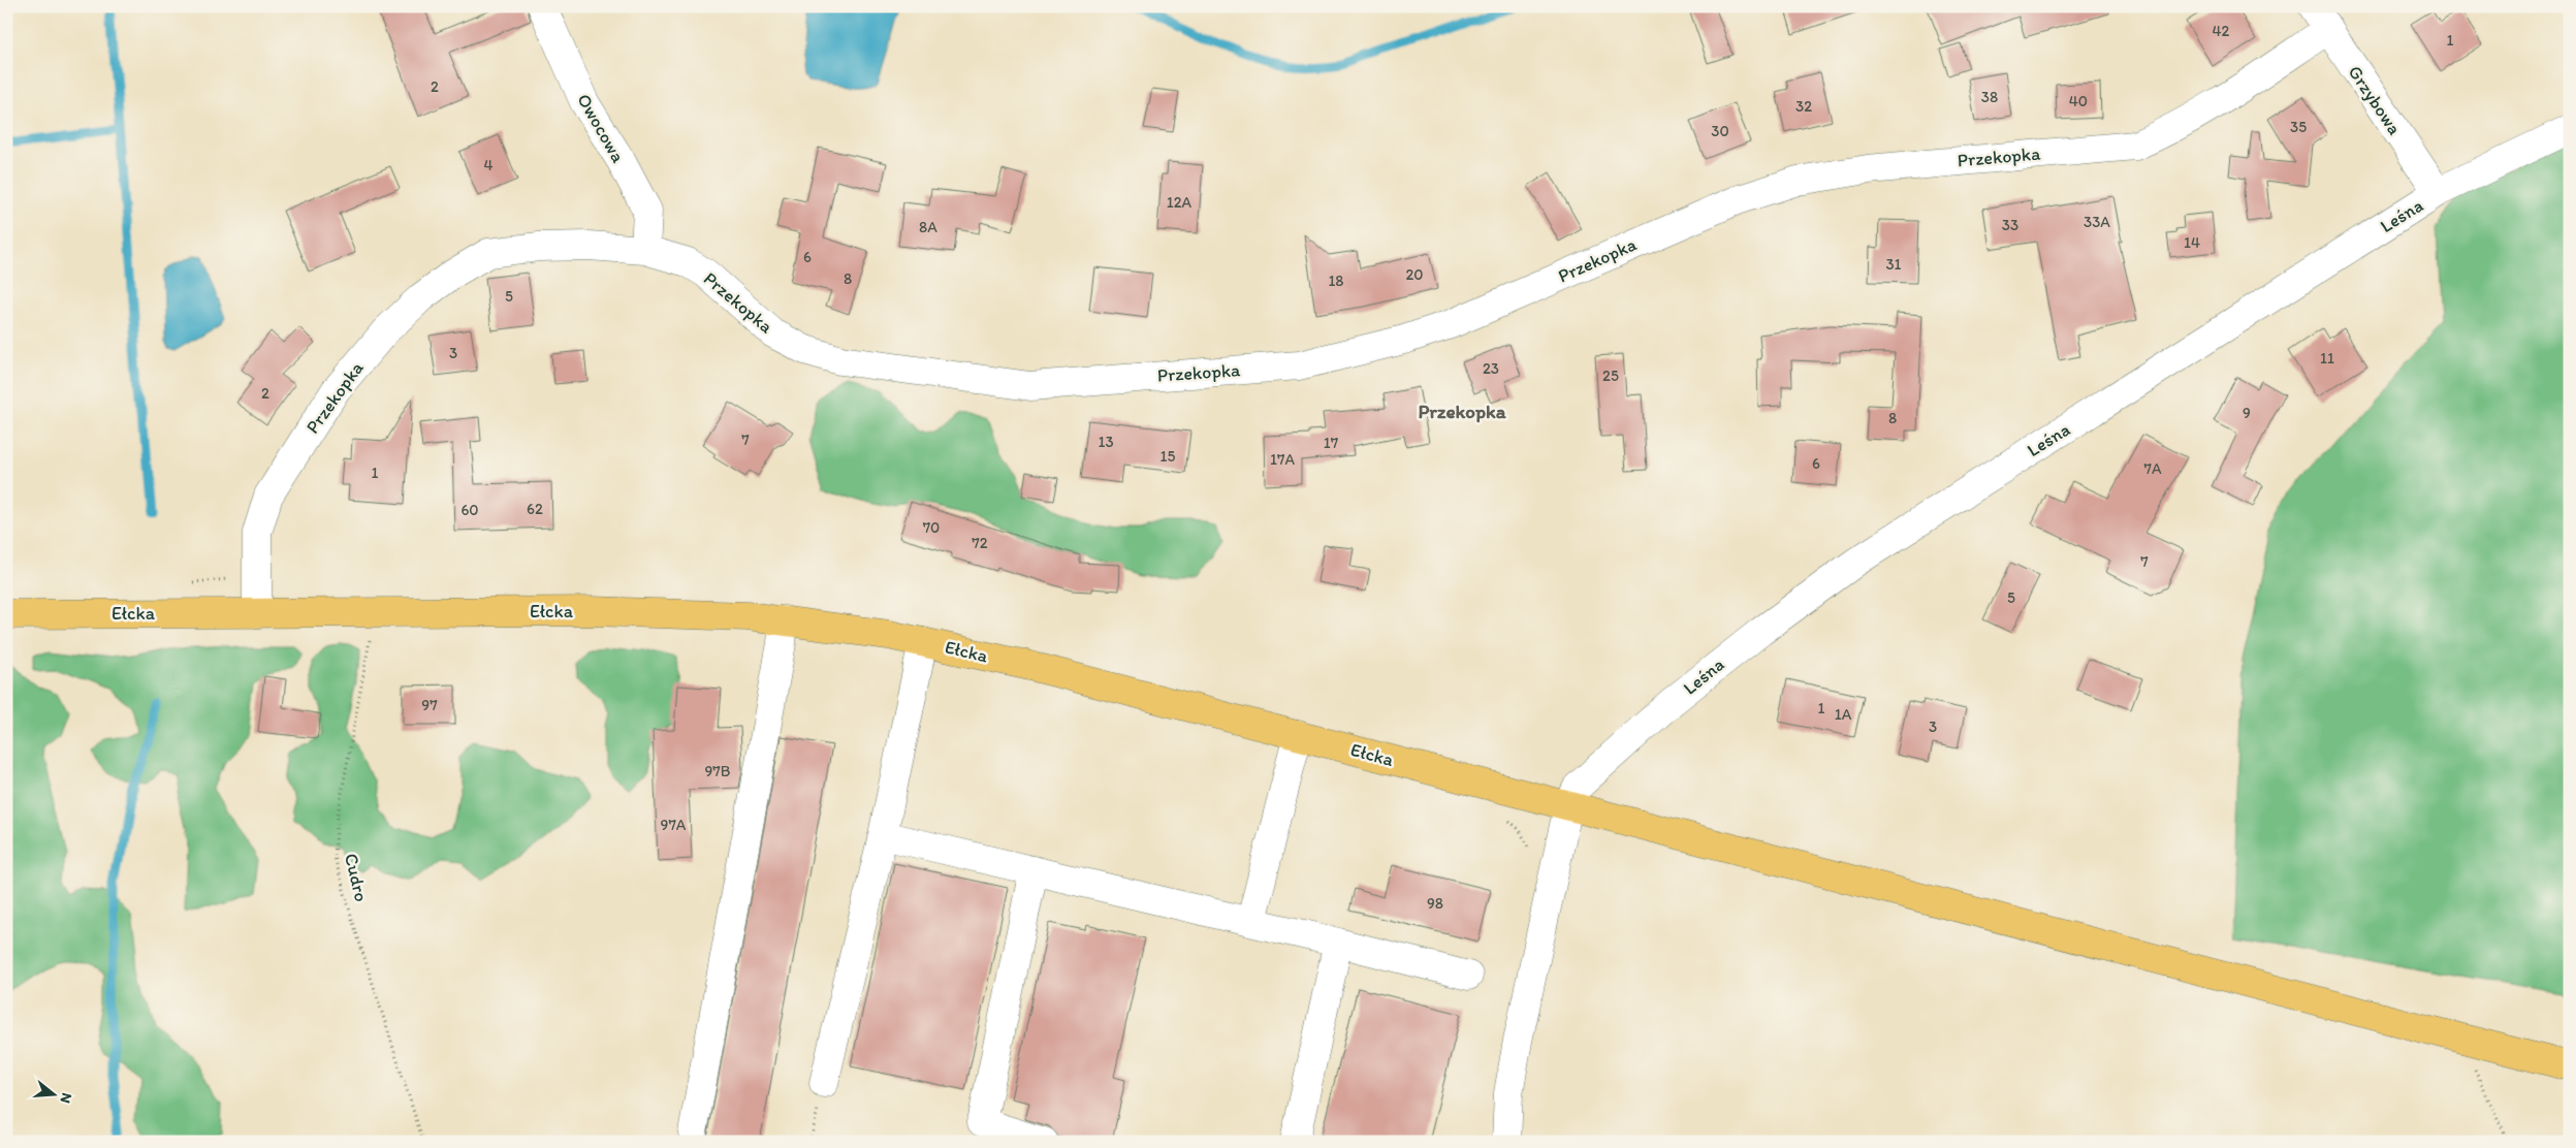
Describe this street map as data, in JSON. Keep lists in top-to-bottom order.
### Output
{
  "streets": {
    "main road": ["Ełcka"],
    "street": [
      "Grzybowa",
      "Owocowa",
      "Przekopka",
      "Leśna"
    ],
    "path": ["Cudro"]
  },
  "crossings": [
    ["Grzybowa", "Przekopka"],
    ["Grzybowa", "Leśna"],
    ["Owocowa", "Przekopka"],
    ["Przekopka", "Ełcka"],
    ["Leśna", "Ełcka"],
    ["Ełcka", "Cudro"]
  ],
  "districts": ["Przekopka"],
  "house_numbers": [
    "42",
    "1",
    "2",
    "38",
    "40",
    "32",
    "35",
    "30",
    "4",
    "12A",
    "33A",
    "33",
    "8A",
    "14",
    "6",
    "31",
    "20",
    "8",
    "18",
    "5",
    "3",
    "11",
    "23",
    "25",
    "2",
    "9",
    "8",
    "7",
    "13",
    "17",
    "15",
    "17A",
    "6",
    "7A",
    "1",
    "62",
    "60",
    "70",
    "72",
    "7",
    "5",
    "97",
    "1",
    "1A",
    "3",
    "97B",
    "97A",
    "98"
  ],
  "north": "right"
}
